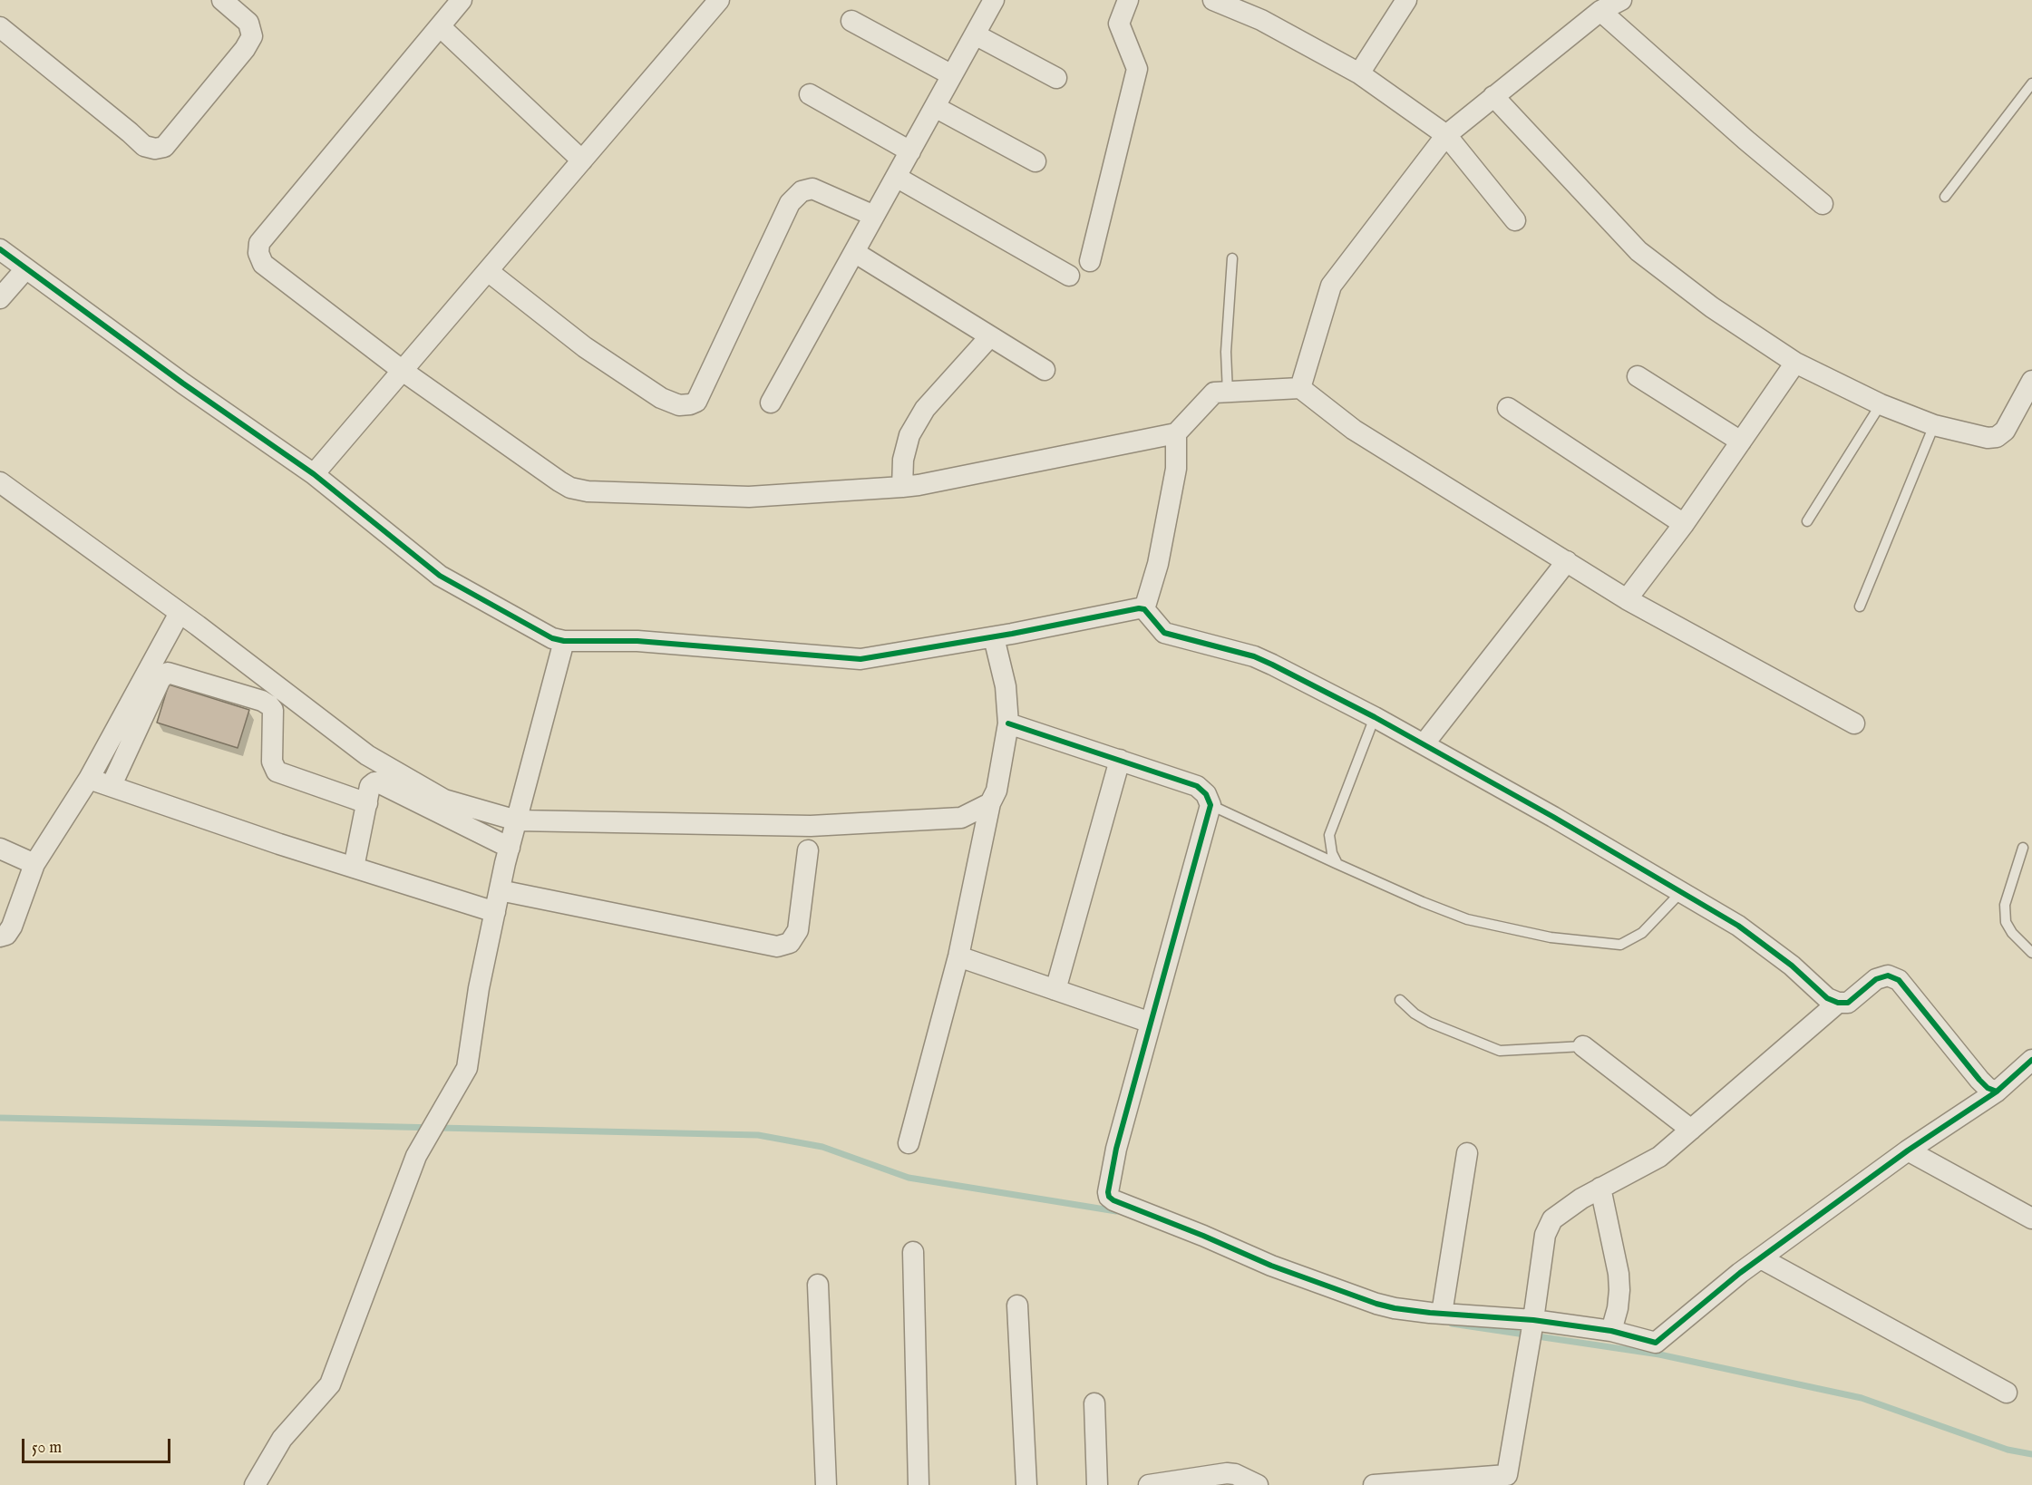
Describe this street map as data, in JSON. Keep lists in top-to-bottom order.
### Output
{
  "scale_bar": "50 m"
}
